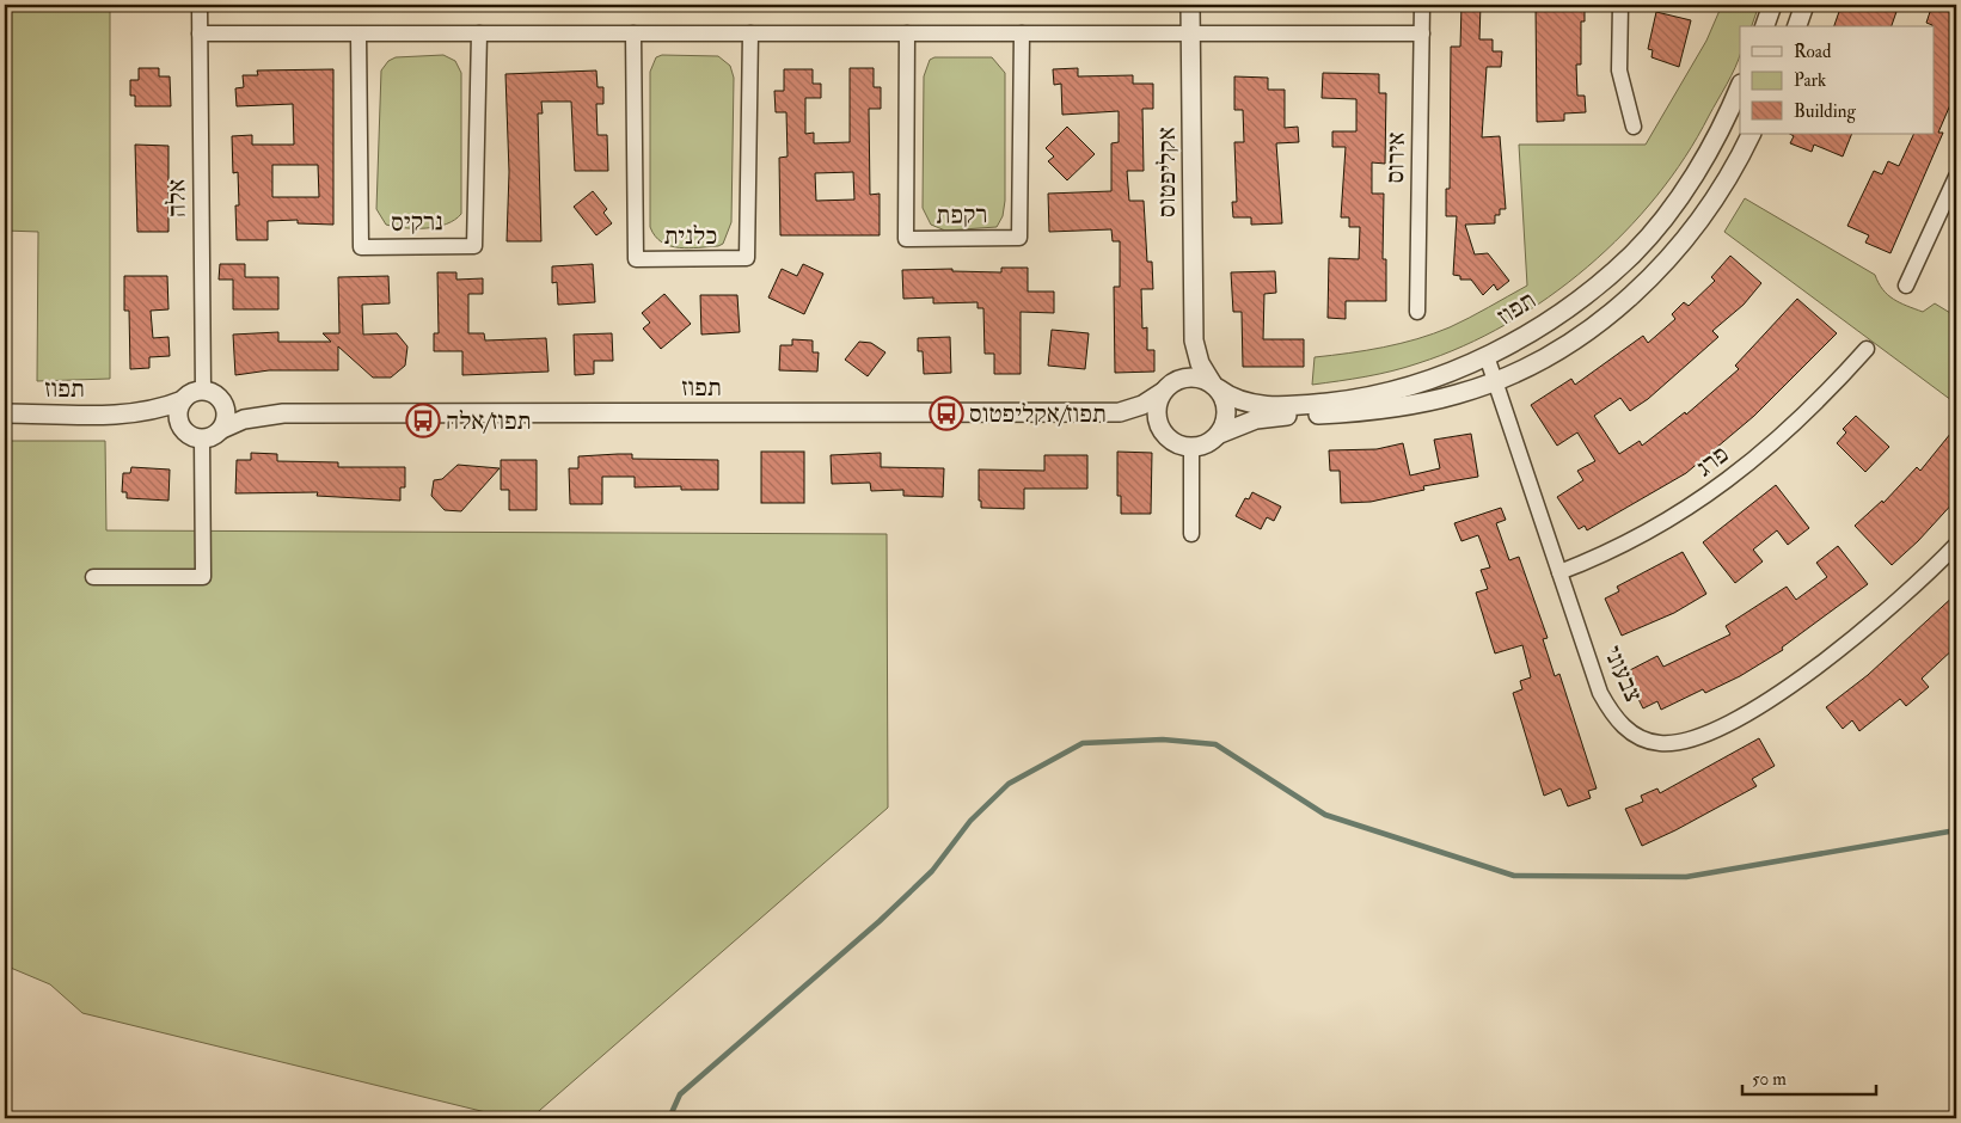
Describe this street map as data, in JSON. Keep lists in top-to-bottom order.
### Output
{
  "streets": {
    "street": [
      "אירוס",
      "אקליפטוס",
      "אלה",
      "רקפת",
      "נרקיס",
      "כלנית",
      "תפוז",
      "פרג",
      "צבעוני"
    ]
  },
  "crossings": [
    ["אקליפטוס", "תפוז"],
    ["אלה", "תפוז"],
    ["תפוז", "צבעוני"],
    ["פרג", "צבעוני"]
  ],
  "places": {
    "bus stop": ["תפוז/אקליפטוס", "תפוז/אלה"]
  },
  "legend": ["Road", "Park", "Building"],
  "scale_bar": "50 m"
}
